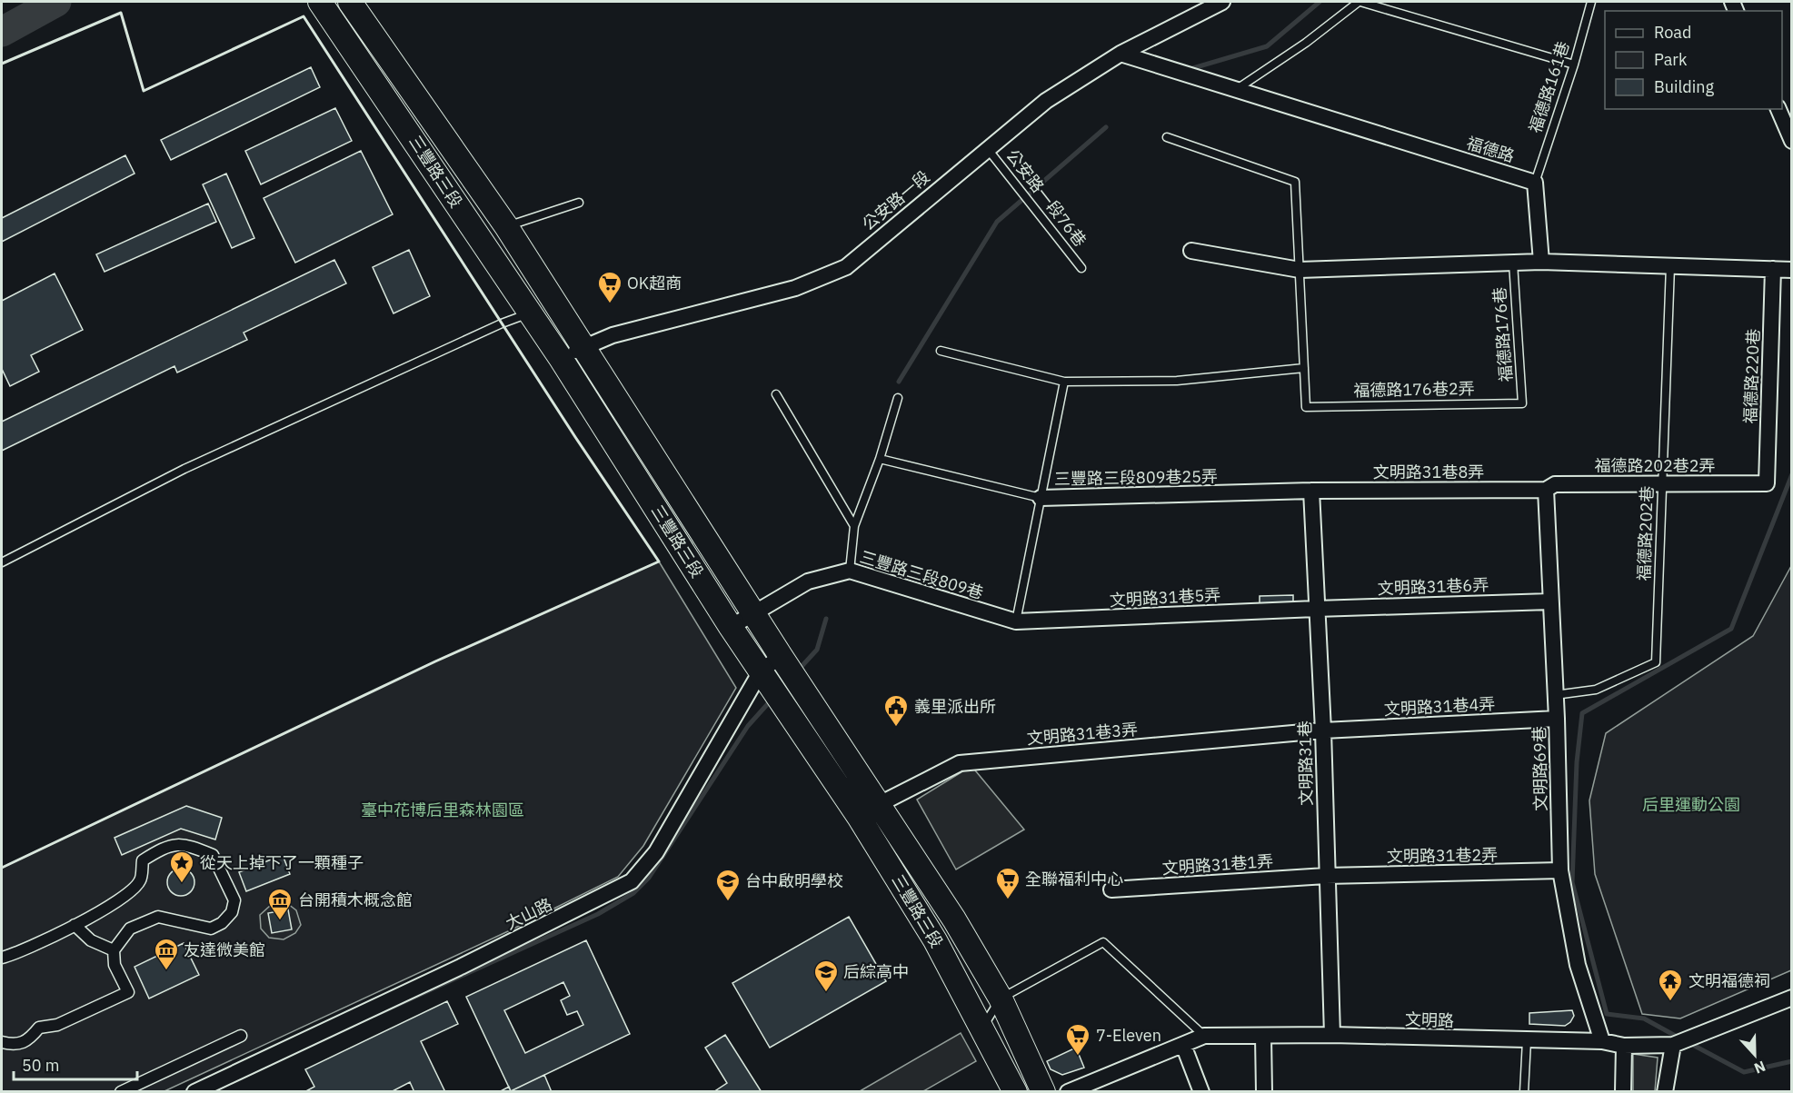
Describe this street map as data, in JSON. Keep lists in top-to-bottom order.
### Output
{
  "streets": {
    "main road": ["三豐路三段"],
    "street": [
      "福德路",
      "公安路一段",
      "福德路220巷",
      "福德路202巷2弄",
      "文明路31巷8弄",
      "三豐路三段809巷25弄",
      "三豐路三段809巷",
      "文明路31巷6弄",
      "文明路31巷5弄",
      "文明路31巷4弄",
      "文明路31巷3弄",
      "文明路31巷",
      "文明路69巷",
      "文明路31巷2弄",
      "文明路31巷1弄",
      "大山路",
      "文明路"
    ],
    "lane": [
      "福德路161巷",
      "公安路一段76巷",
      "福德路176巷",
      "福德路176巷2弄",
      "福德路202巷"
    ]
  },
  "crossings": [
    ["福德路161巷", "福德路"],
    ["福德路", "公安路一段"],
    ["三豐路三段", "公安路一段"],
    ["三豐路三段", "三豐路三段809巷"],
    ["三豐路三段", "文明路31巷3弄"],
    ["三豐路三段", "大山路"],
    ["公安路一段76巷", "公安路一段"],
    ["福德路176巷", "福德路176巷2弄"],
    ["福德路220巷", "福德路202巷2弄"],
    ["福德路202巷2弄", "文明路31巷8弄"],
    ["福德路202巷2弄", "福德路202巷"],
    ["福德路202巷2弄", "文明路69巷"],
    ["文明路31巷8弄", "三豐路三段809巷25弄"],
    ["文明路31巷8弄", "文明路31巷"],
    ["文明路31巷8弄", "文明路69巷"],
    ["三豐路三段809巷25弄", "三豐路三段809巷"],
    ["三豐路三段809巷25弄", "文明路31巷5弄"],
    ["福德路202巷", "文明路69巷"],
    ["三豐路三段809巷", "文明路31巷5弄"],
    ["文明路31巷6弄", "文明路31巷5弄"],
    ["文明路31巷6弄", "文明路31巷"],
    ["文明路31巷6弄", "文明路69巷"],
    ["文明路31巷5弄", "文明路31巷"],
    ["文明路31巷4弄", "文明路31巷3弄"],
    ["文明路31巷4弄", "文明路31巷"],
    ["文明路31巷4弄", "文明路69巷"],
    ["文明路31巷3弄", "文明路31巷"],
    ["文明路31巷", "文明路31巷2弄"],
    ["文明路31巷", "文明路31巷1弄"],
    ["文明路31巷", "文明路"],
    ["文明路69巷", "文明路31巷2弄"],
    ["文明路69巷", "文明路"],
    ["文明路31巷2弄", "文明路31巷1弄"]
  ],
  "parks": ["后里運動公園", "臺中花博后里森林園區"],
  "places": {
    "supermarket": ["OK超商", "全聯福利中心", "7-Eleven"],
    "public building": ["義里派出所"],
    "place": ["從天上掉下了一顆種子"],
    "school or university": ["台中啟明學校", "后綜高中"],
    "museum": ["台開積木概念館", "友達微美館"],
    "temple": ["文明福德祠"]
  },
  "legend": ["Road", "Park", "Building"],
  "scale_bar": "50 m",
  "north": "bottom"
}
